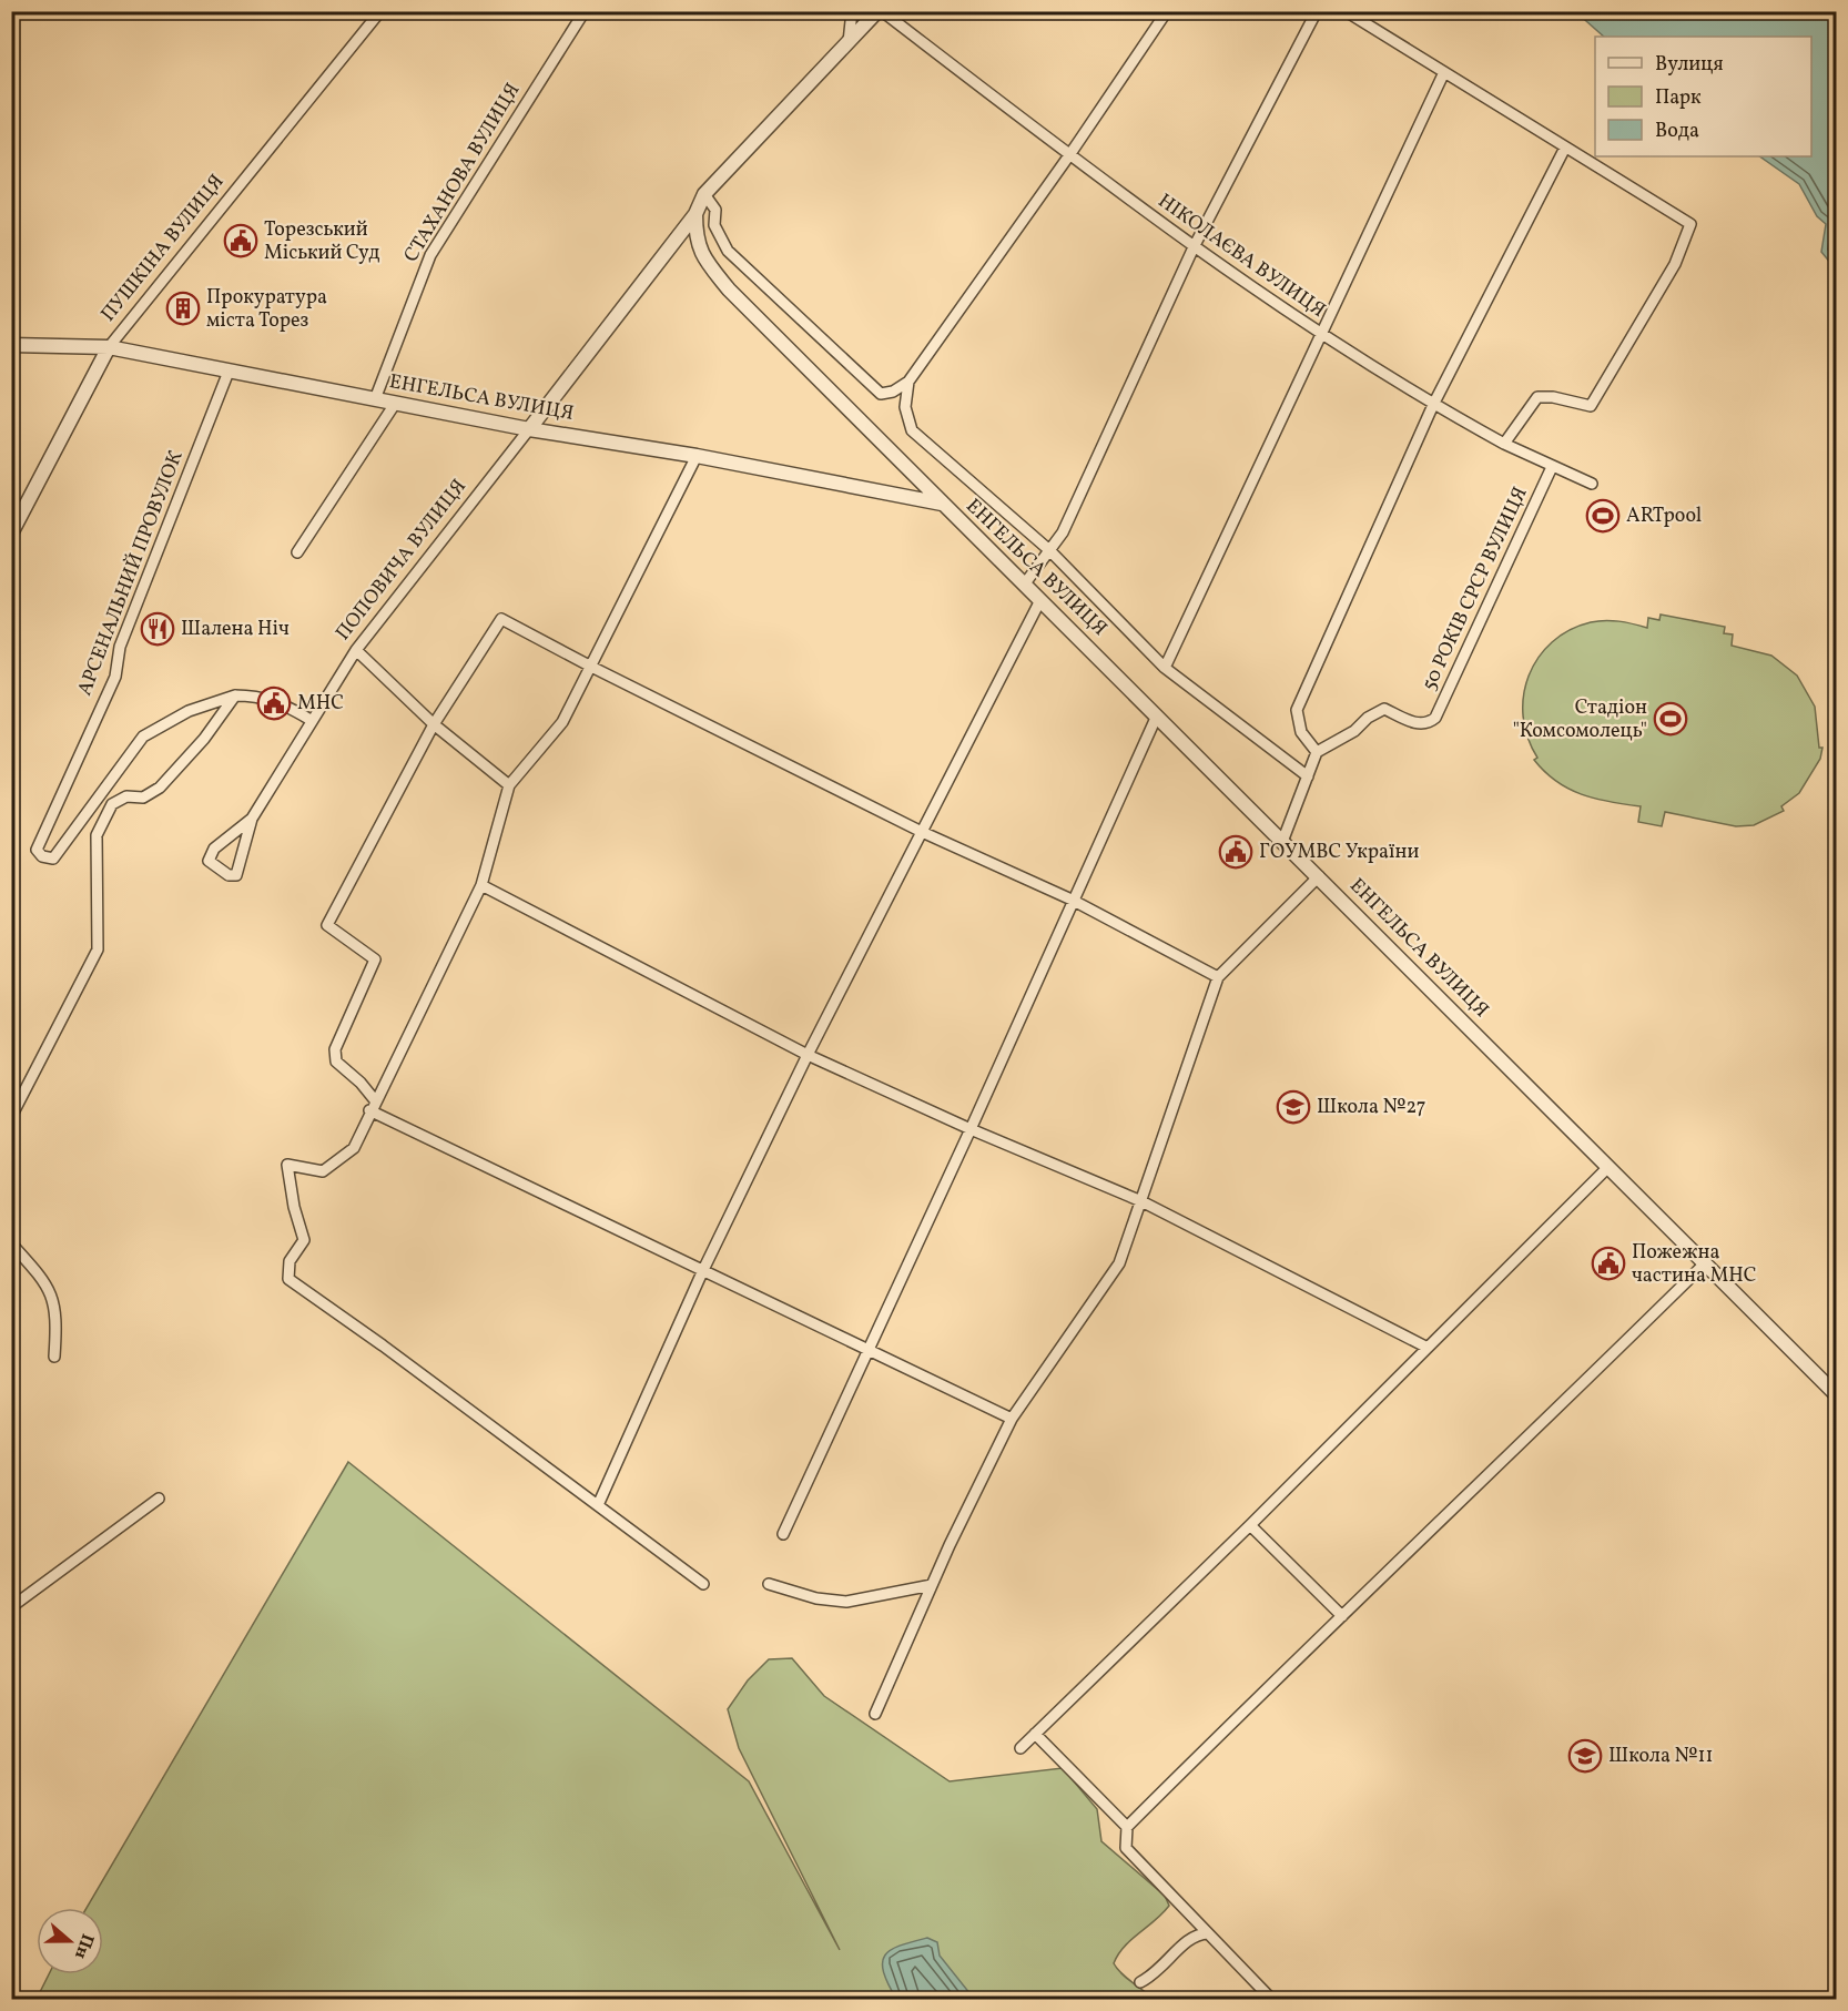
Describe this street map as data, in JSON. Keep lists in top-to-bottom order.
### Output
{
  "streets": {
    "street": [
      "СТАХАНОВА ВУЛИЦЯ",
      "ПУШКІНА ВУЛИЦЯ",
      "НІКОЛАЄВА ВУЛИЦЯ",
      "ЕНГЕЛЬСА ВУЛИЦЯ",
      "ПОПОВИЧА ВУЛИЦЯ",
      "АРСЕНАЛЬНИЙ ПРОВУЛОК",
      "50 РОКІВ СРСР ВУЛИЦЯ"
    ]
  },
  "crossings": [
    ["СТАХАНОВА ВУЛИЦЯ", "ЕНГЕЛЬСА ВУЛИЦЯ"],
    ["ПУШКІНА ВУЛИЦЯ", "ЕНГЕЛЬСА ВУЛИЦЯ"],
    ["НІКОЛАЄВА ВУЛИЦЯ", "50 РОКІВ СРСР ВУЛИЦЯ"],
    ["ЕНГЕЛЬСА ВУЛИЦЯ", "ПОПОВИЧА ВУЛИЦЯ"],
    ["ЕНГЕЛЬСА ВУЛИЦЯ", "АРСЕНАЛЬНИЙ ПРОВУЛОК"]
  ],
  "places": {
    "public building": [
      "Торезський Міський Суд",
      "МНС",
      "ГОУМВС України",
      "Пожежна частина МНС"
    ],
    "building": ["Прокуратура міста Торез"],
    "sports": ["ARTpool", "Стадіон \"Комсомолець\""],
    "restaurant": ["Шалена Нiч"],
    "school or university": ["Школа №27", "Школа №11"]
  },
  "legend": ["Вулиця", "Парк", "Вода"],
  "north": "right"
}
